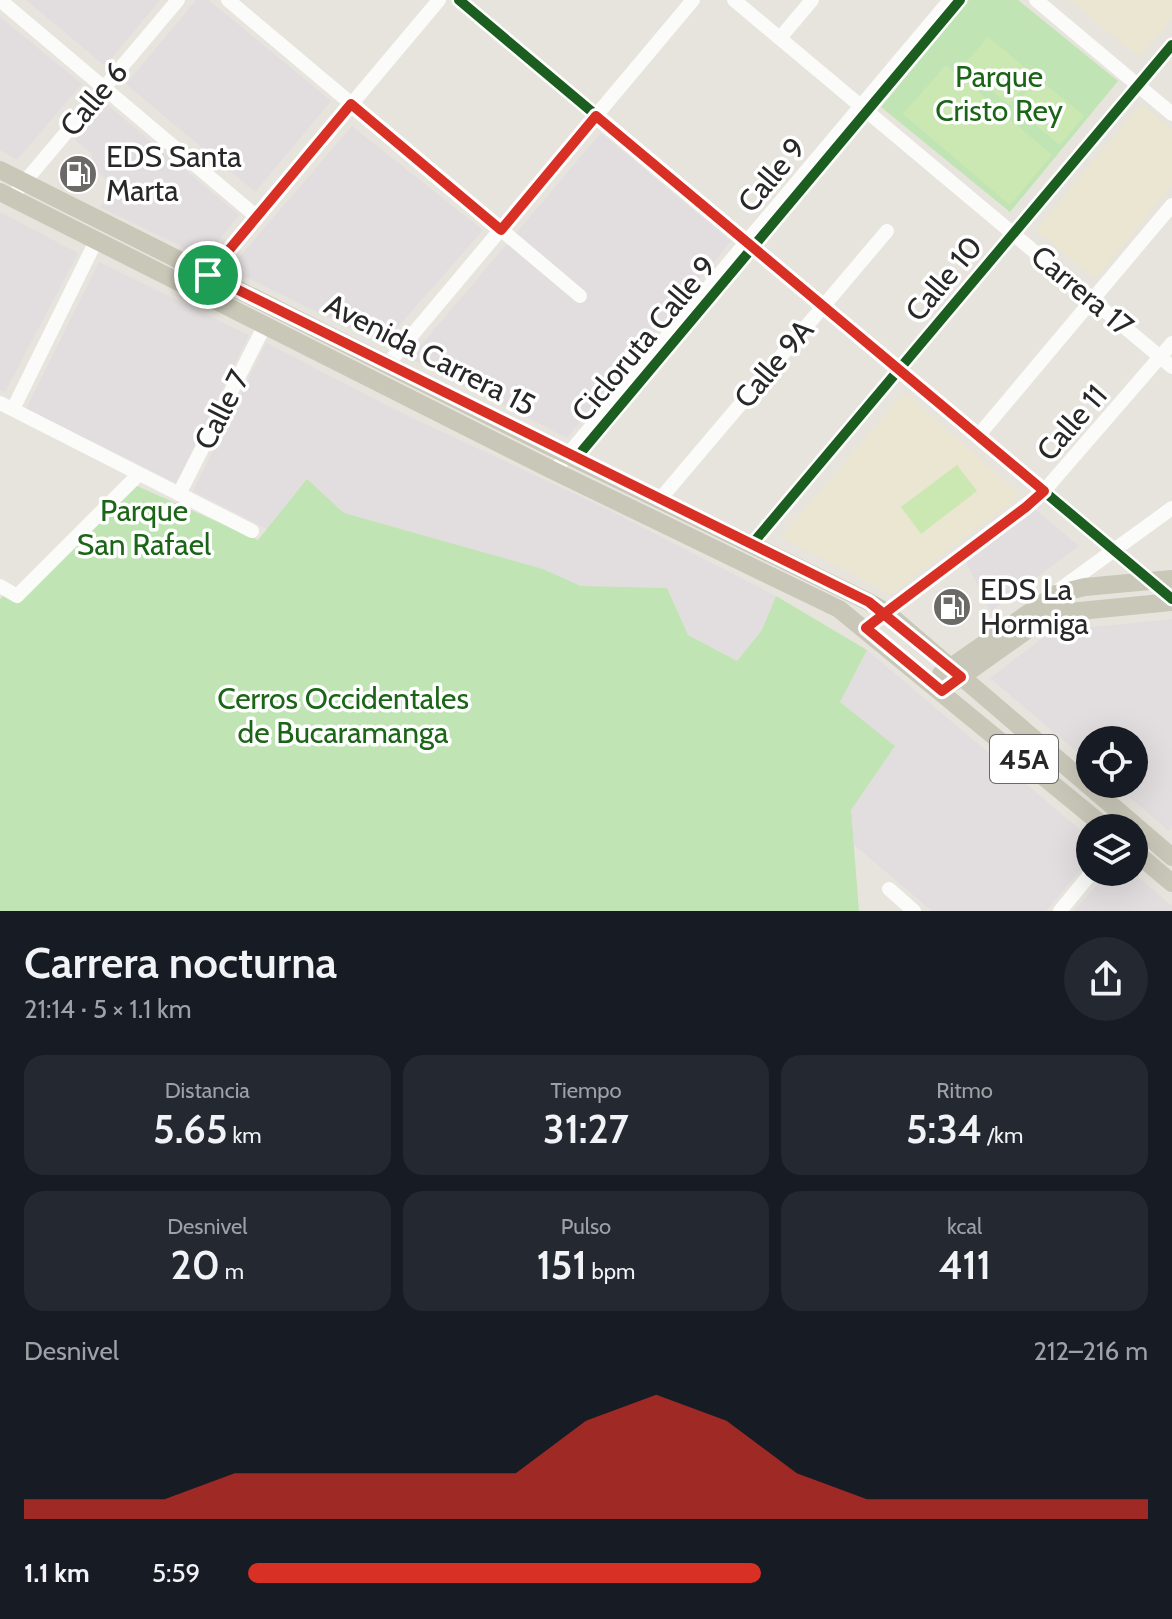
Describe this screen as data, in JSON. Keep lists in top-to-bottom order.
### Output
{
  "streets": {
    "main road": ["Avenida Carrera 15", "45A"],
    "street": [
      "Calle 6",
      "Calle 9",
      "Calle 10",
      "Carrera 17",
      "Calle 9A",
      "Calle 7",
      "Calle 11"
    ],
    "cycle path": ["Cicloruta Calle 9"]
  },
  "crossings": [
    ["Calle 6", "Avenida Carrera 15"],
    ["Calle 9", "Carrera 17"],
    ["Calle 9", "Avenida Carrera 15"],
    ["Calle 10", "Carrera 17"],
    ["Calle 10", "Avenida Carrera 15"],
    ["Carrera 17", "Calle 11"],
    ["Avenida Carrera 15", "Calle 9A"],
    ["Avenida Carrera 15", "Calle 7"],
    ["Avenida Carrera 15", "Calle 11"]
  ],
  "parks": ["Parque Cristo Rey", "Parque San Rafael", "Cerros Occidentales de Bucaramanga"],
  "places": {
    "fuel station": ["EDS Santa Marta", "EDS La Hormiga"]
  },
  "page": {
    "heading": ["Carrera nocturna", "21:14 · 5 × 1.1 km"],
    "stats": [
      ["Distancia", "5.65 km"],
      ["Tiempo", "31:27"],
      ["Ritmo", "5:34 /km"],
      ["Desnivel", "20 m"],
      ["Pulso", "151 bpm"],
      ["kcal", "411"]
    ],
    "chart": ["Desnivel", "212–216 m"],
    "list": [
      {
        "name": "1.1 km",
        "note": "5:59"
      }
    ]
  }
}
